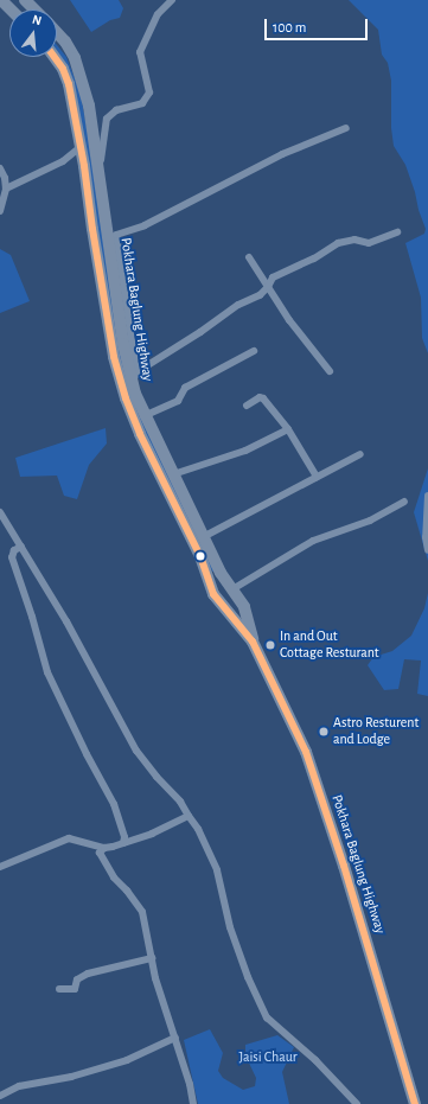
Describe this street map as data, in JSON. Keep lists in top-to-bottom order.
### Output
{
  "streets": {
    "highway": ["Pokhara Baglung Highway"]
  },
  "parks": ["Jaisi Chaur"],
  "places": ["In and Out Cottage Resturant", "Astro Resturent and Lodge"],
  "scale_bar": "100 m",
  "north": "top"
}
